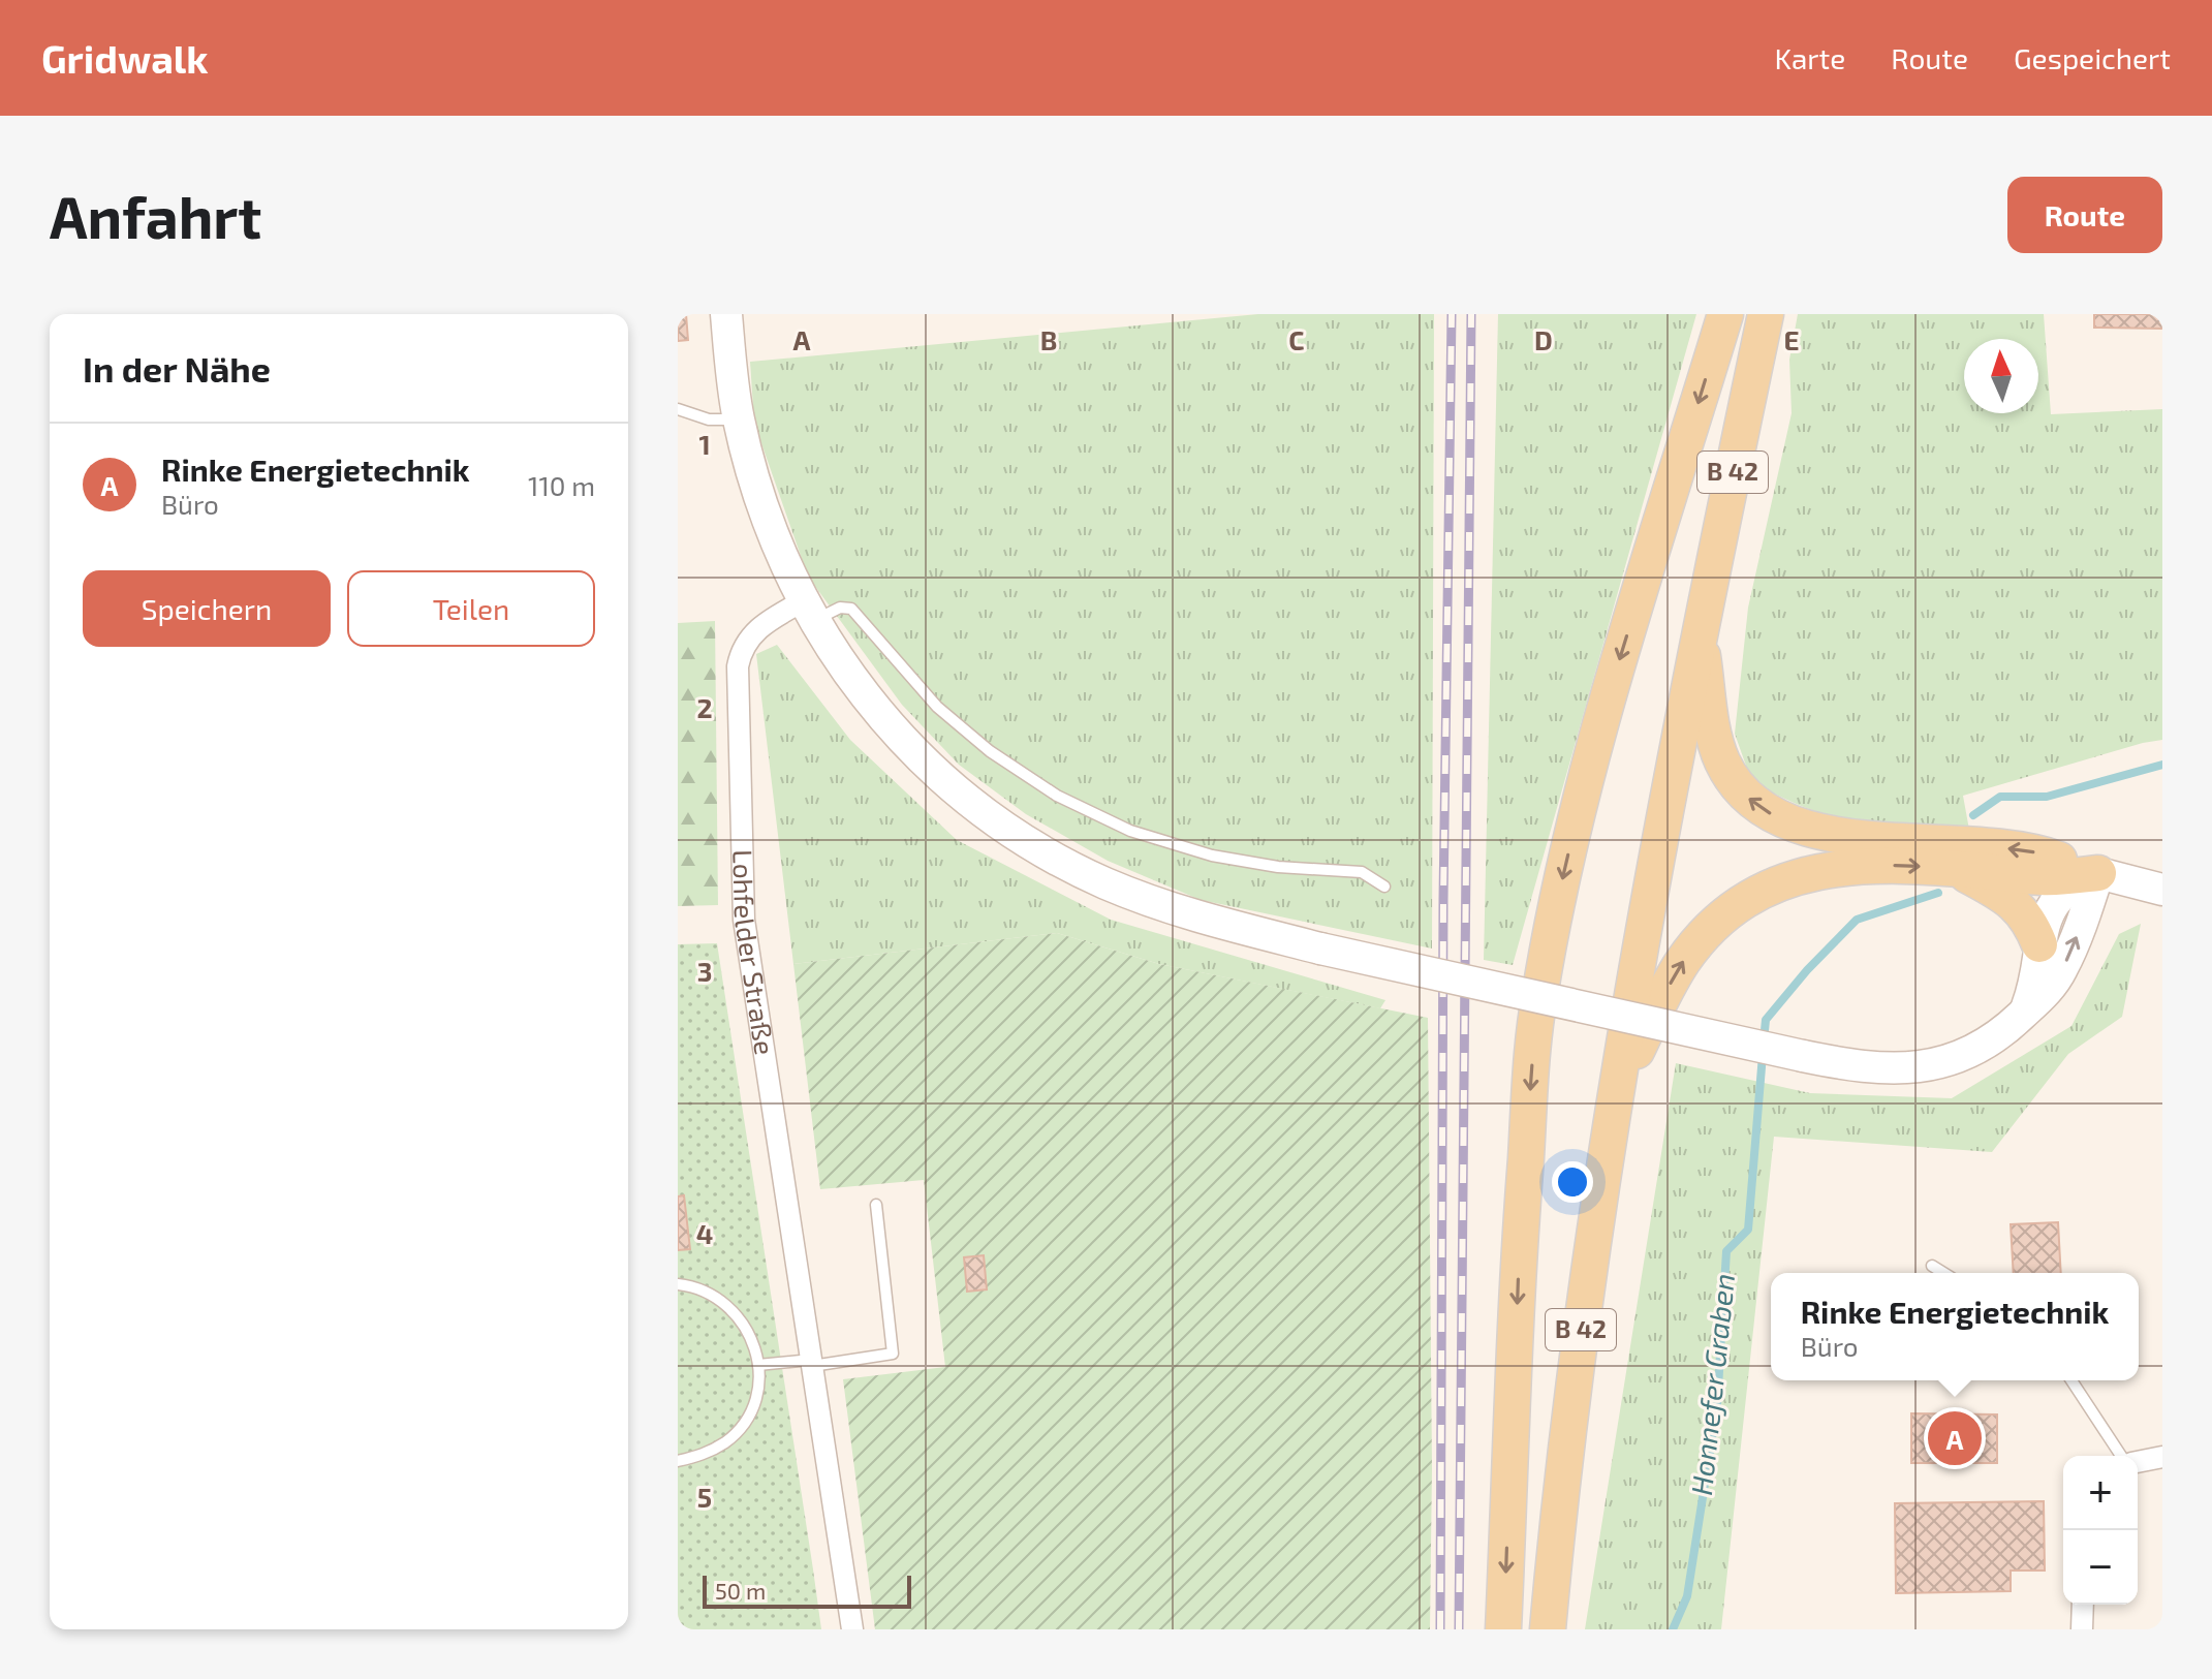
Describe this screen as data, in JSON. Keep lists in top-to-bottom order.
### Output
{
  "streets": {
    "main road": ["B 42"],
    "street": ["Lohfelder Straße"]
  },
  "water": ["Honnefer Graben"],
  "scale_bar": "50 m",
  "north": "top",
  "page": {
    "header": "Gridwalk",
    "nav": ["Karte", "Route", "Gespeichert"],
    "buttons": [
      "Route",
      ["Speichern", "Teilen"]
    ],
    "title": "Anfahrt",
    "heading": "In der Nähe",
    "list": [
      {
        "mark": "A",
        "name": "Rinke Energietechnik",
        "note": "Büro",
        "value": "110 m"
      }
    ],
    "popup": ["Rinke Energietechnik", "Büro"],
    "pins": "A",
    "map_buttons": ["+", "−"],
    "scale": "50 m"
  },
  "grid": {
    "columns": [
      "A",
      "B",
      "C",
      "D",
      "E"
    ],
    "rows": [
      "1",
      "2",
      "3",
      "4",
      "5"
    ]
  }
}
